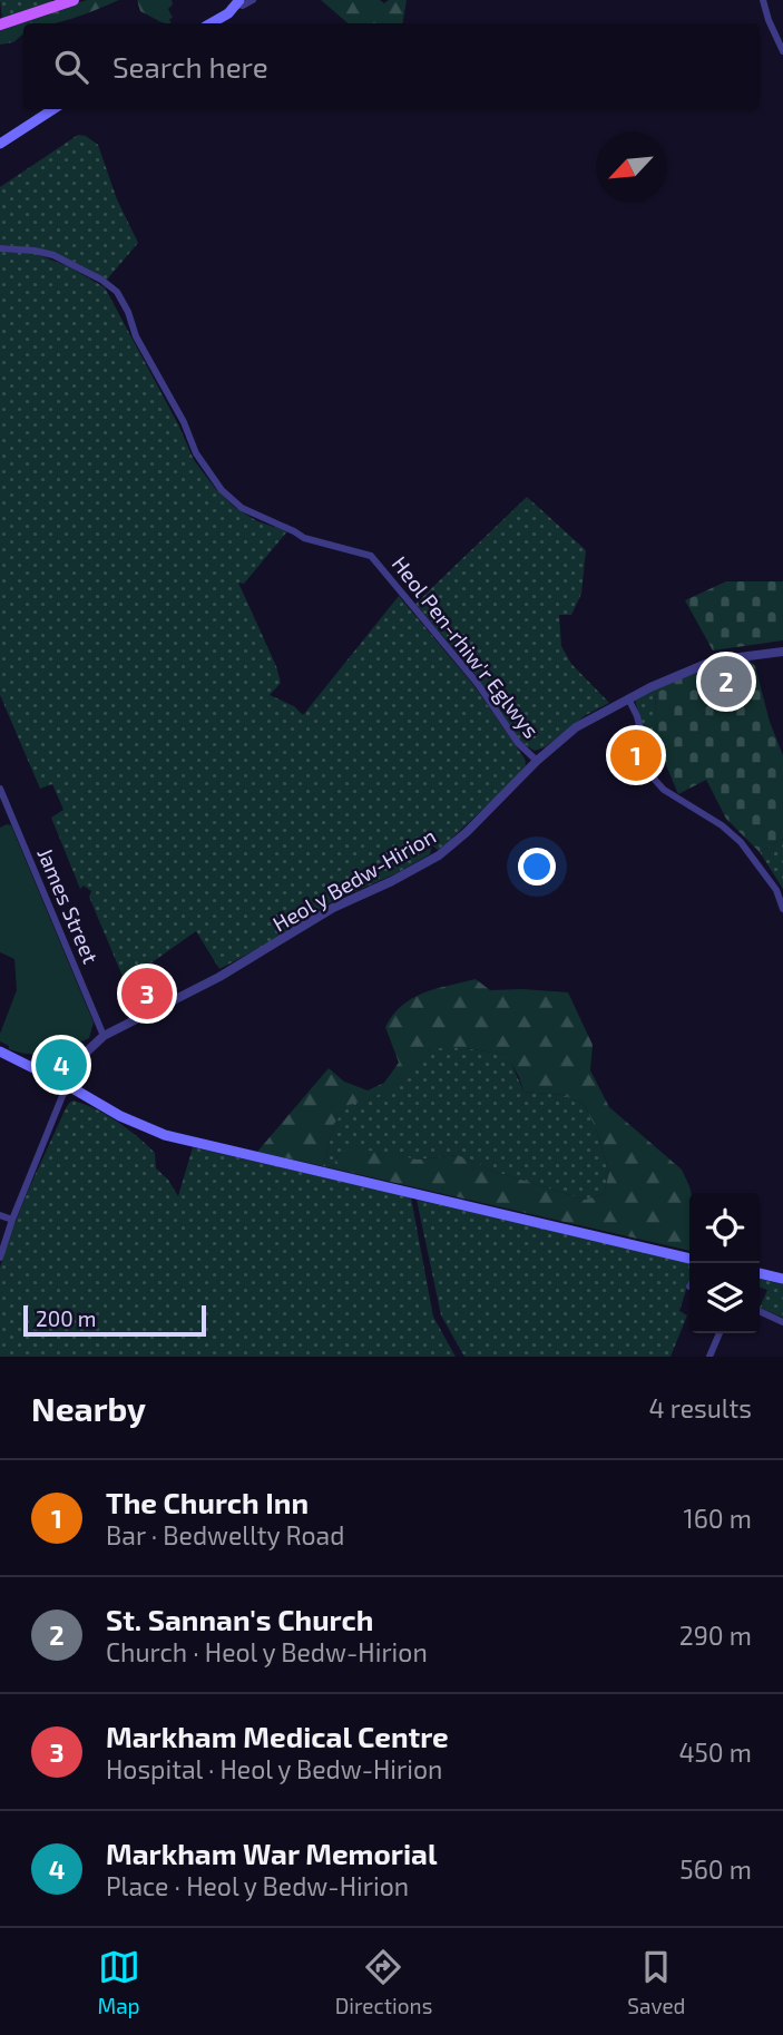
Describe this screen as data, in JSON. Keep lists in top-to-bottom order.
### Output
{
  "streets": {
    "street": ["Heol Pen-rhiw'r Eglwys", "Heol y Bedw-Hirion", "James Street"]
  },
  "crossings": [
    ["Heol Pen-rhiw'r Eglwys", "Heol y Bedw-Hirion"],
    ["Heol y Bedw-Hirion", "James Street"]
  ],
  "scale_bar": "200 m",
  "north": "bottom left",
  "page": {
    "search": "Search here",
    "pins": [
      "2",
      "1",
      "3",
      "4"
    ],
    "scale": "200 m",
    "heading": ["Nearby", "4 results"],
    "list": [
      {
        "mark": "1",
        "name": "The Church Inn",
        "note": "Bar · Bedwellty Road",
        "value": "160 m"
      },
      {
        "mark": "2",
        "name": "St. Sannan's Church",
        "note": "Church · Heol y Bedw-Hirion",
        "value": "290 m"
      },
      {
        "mark": "3",
        "name": "Markham Medical Centre",
        "note": "Hospital · Heol y Bedw-Hirion",
        "value": "450 m"
      },
      {
        "mark": "4",
        "name": "Markham War Memorial",
        "note": "Place · Heol y Bedw-Hirion",
        "value": "560 m"
      }
    ],
    "nav": ["Map", "Directions", "Saved"]
  }
}
